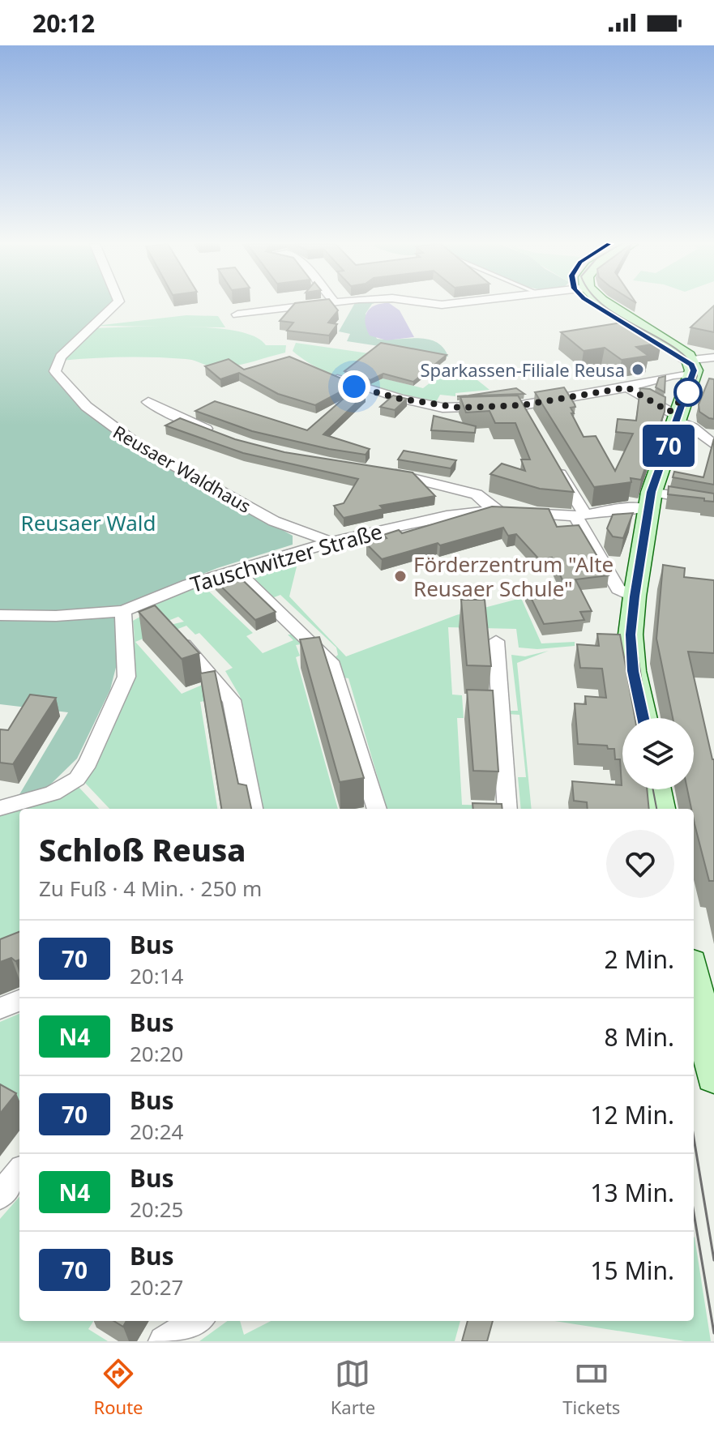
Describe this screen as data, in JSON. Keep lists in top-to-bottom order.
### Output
{
  "streets": {
    "street": ["Reusaer Waldhaus", "Tauschwitzer Straße"]
  },
  "crossings": [
    ["Reusaer Waldhaus", "Tauschwitzer Straße"]
  ],
  "parks": ["Reusaer Wald"],
  "places": ["Sparkassen-Filiale Reusa", "Förderzentrum \"Alte Reusaer Schule\""],
  "lines": ["bus line 70"],
  "page": {
    "status": "20:12",
    "on_map": "70",
    "heading": ["Schloß Reusa", "Zu Fuß · 4 Min. · 250 m"],
    "list": [
      {
        "mark": "70",
        "name": "Bus",
        "note": "20:14",
        "value": "2 Min."
      },
      {
        "mark": "N4",
        "name": "Bus",
        "note": "20:20",
        "value": "8 Min."
      },
      {
        "mark": "70",
        "name": "Bus",
        "note": "20:24",
        "value": "12 Min."
      },
      {
        "mark": "N4",
        "name": "Bus",
        "note": "20:25",
        "value": "13 Min."
      },
      {
        "mark": "70",
        "name": "Bus",
        "note": "20:27",
        "value": "15 Min."
      }
    ],
    "tabs": ["Route", "Karte", "Tickets"]
  }
}
